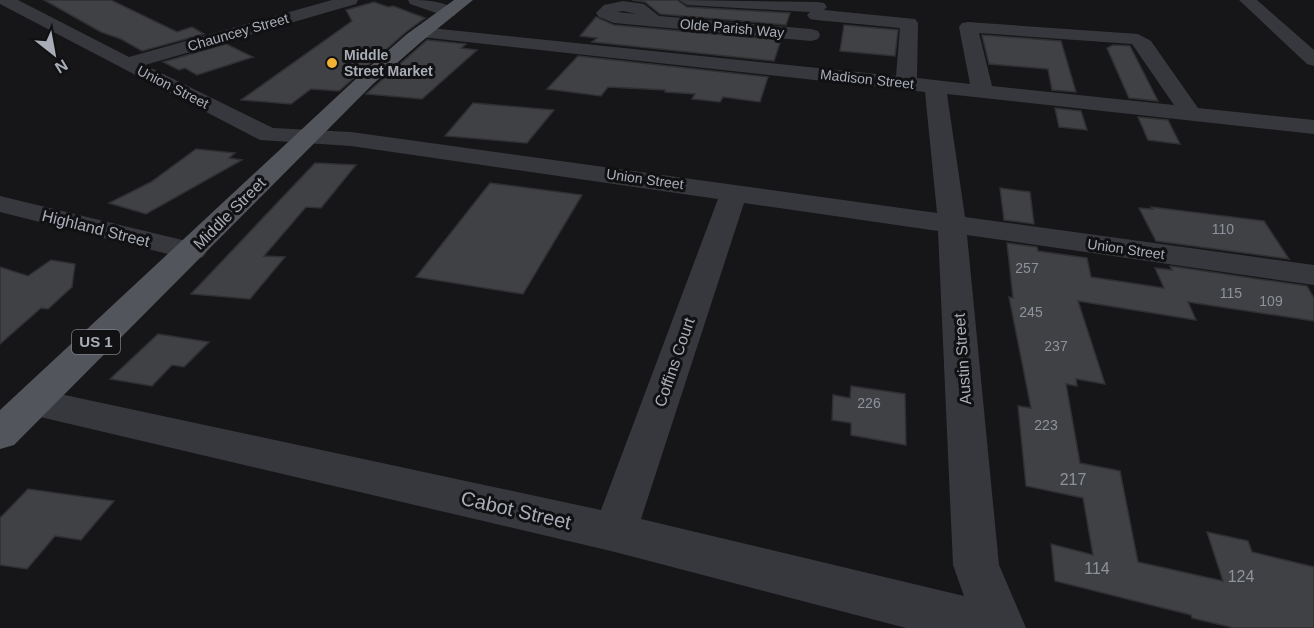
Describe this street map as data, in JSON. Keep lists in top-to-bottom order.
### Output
{
  "streets": {
    "main road": ["Middle Street", "US 1"],
    "street": [
      "Olde Parish Way",
      "Chauncey Street",
      "Madison Street",
      "Union Street",
      "Highland Street",
      "Austin Street",
      "Coffins Court",
      "Cabot Street"
    ]
  },
  "crossings": [
    ["Chauncey Street", "Union Street"],
    ["Madison Street", "Middle Street"],
    ["Madison Street", "Austin Street"],
    ["Union Street", "Middle Street"],
    ["Union Street", "Austin Street"],
    ["Union Street", "Coffins Court"],
    ["Middle Street", "Highland Street"],
    ["Middle Street", "Cabot Street"],
    ["Austin Street", "Cabot Street"],
    ["Coffins Court", "Cabot Street"]
  ],
  "places": ["Middle Street Market"],
  "house_numbers": [
    "110",
    "257",
    "115",
    "109",
    "245",
    "237",
    "226",
    "223",
    "217",
    "114",
    "124"
  ],
  "north": "bottom right"
}
